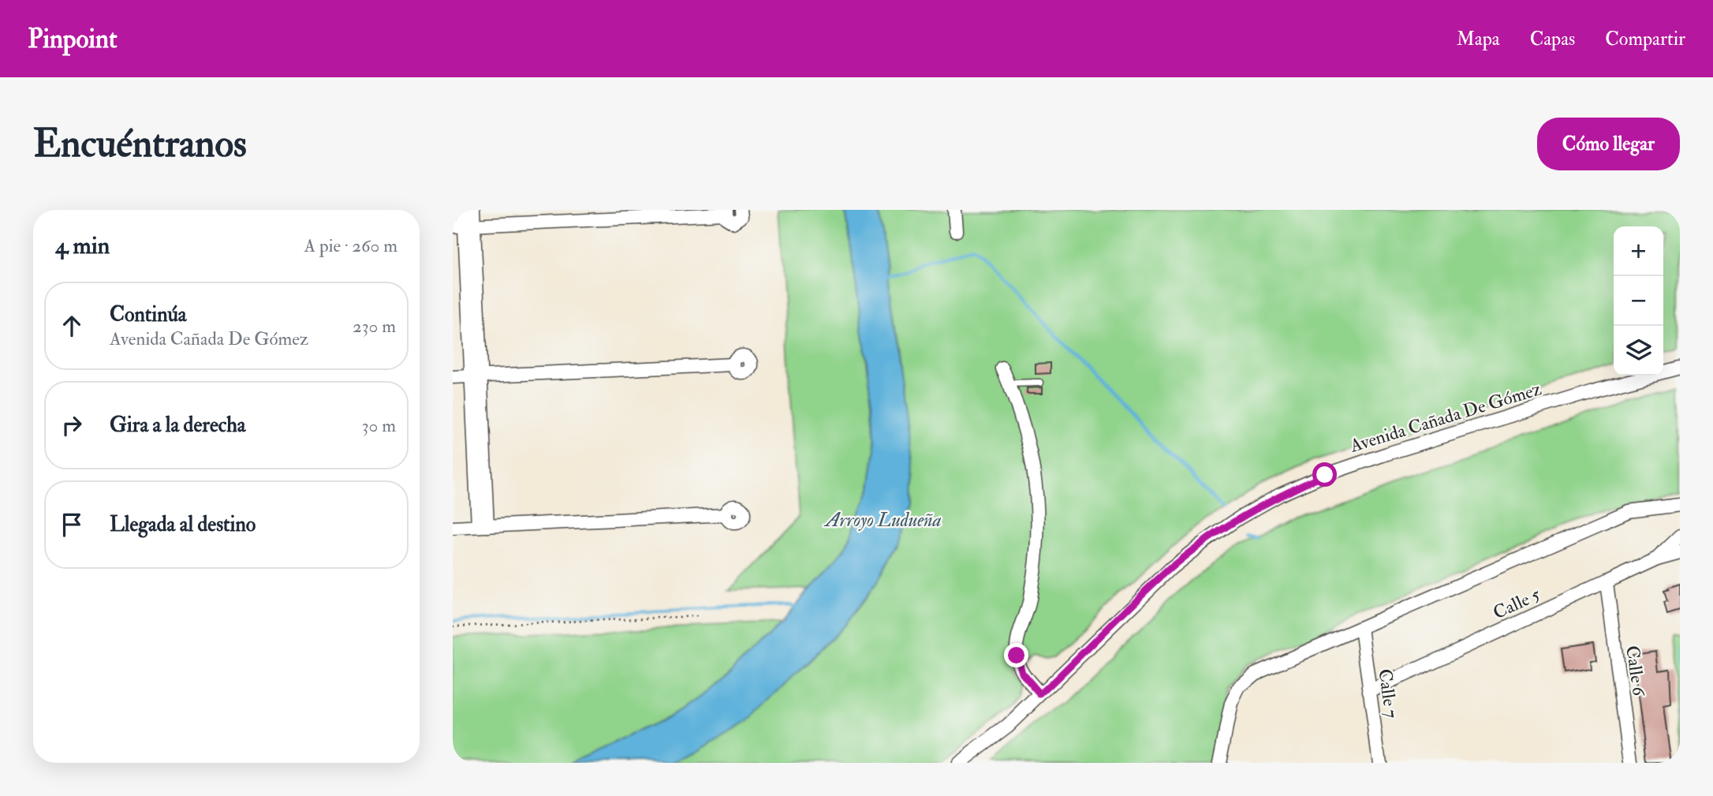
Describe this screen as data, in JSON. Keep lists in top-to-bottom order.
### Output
{
  "streets": {
    "street": [
      "Avenida Cañada De Gómez",
      "Calle 5",
      "Calle 6",
      "Calle 7"
    ]
  },
  "crossings": [
    ["Calle 5", "Calle 6"],
    ["Calle 5", "Calle 7"]
  ],
  "water": ["Arroyo Ludueña"],
  "page": {
    "header": "Pinpoint",
    "nav": ["Mapa", "Capas", "Compartir"],
    "buttons": "Cómo llegar",
    "title": "Encuéntranos",
    "heading": ["4 min", "A pie · 260 m"],
    "map_buttons": ["+", "−"],
    "list": [
      ["Continúa", "Avenida Cañada De Gómez", "230 m"],
      ["Gira a la derecha", "30 m"],
      "Llegada al destino"
    ]
  }
}
